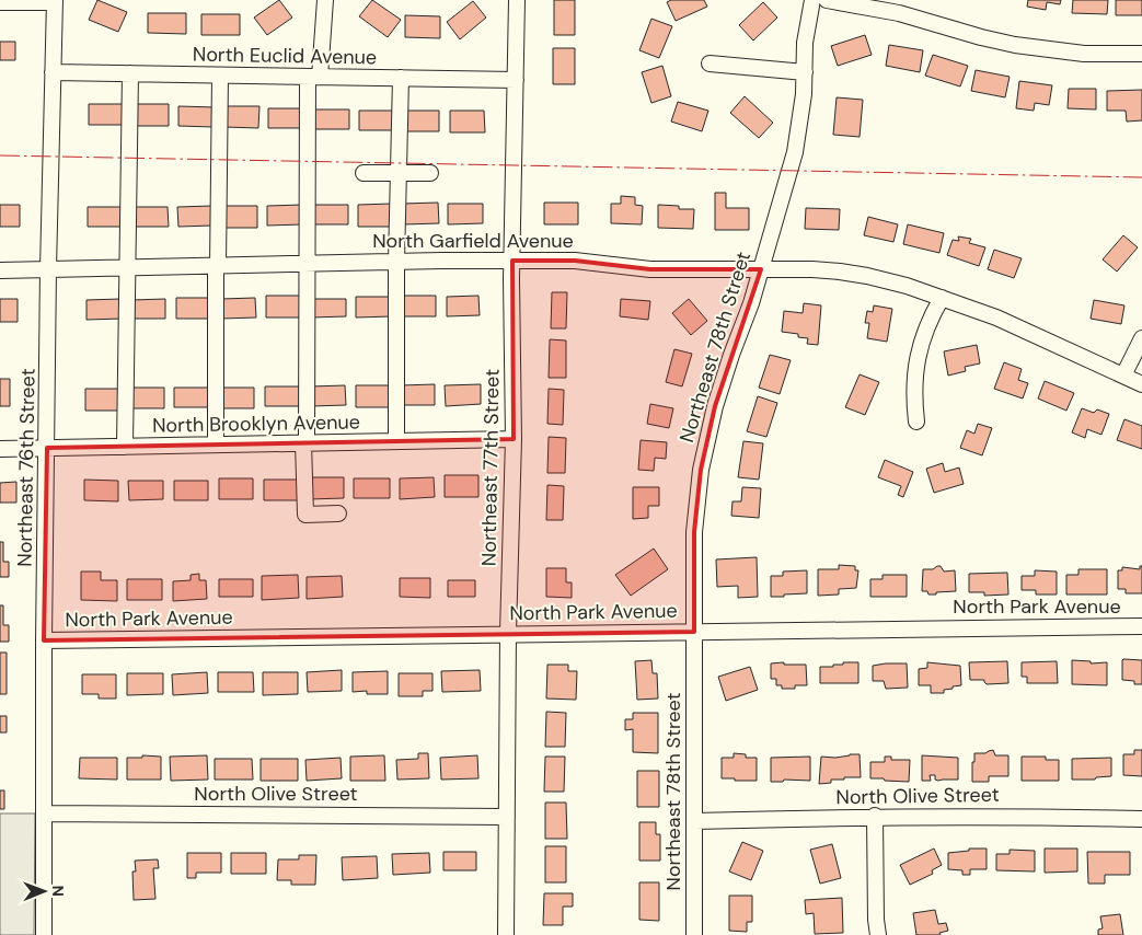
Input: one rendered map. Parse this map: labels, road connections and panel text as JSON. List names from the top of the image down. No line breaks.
{"streets":{"street":["North Euclid Avenue","North Garfield Avenue","Northeast 78th Street","North Brooklyn Avenue","Northeast 76th Street","Northeast 77th Street","North Park Avenue","North Olive Street"]},"crossings":[["North Euclid Avenue","Northeast 76th Street"],["North Euclid Avenue","Northeast 77th Street"],["North Garfield Avenue","Northeast 78th Street"],["North Garfield Avenue","Northeast 76th Street"],["North Garfield Avenue","Northeast 77th Street"],["Northeast 78th Street","North Park Avenue"],["Northeast 78th Street","North Olive Street"],["North Brooklyn Avenue","Northeast 76th Street"],["North Brooklyn Avenue","Northeast 77th Street"],["Northeast 76th Street","North Park Avenue"],["Northeast 76th Street","North Olive Street"],["Northeast 77th Street","North Park Avenue"],["Northeast 77th Street","North Olive Street"]],"north":"right"}
